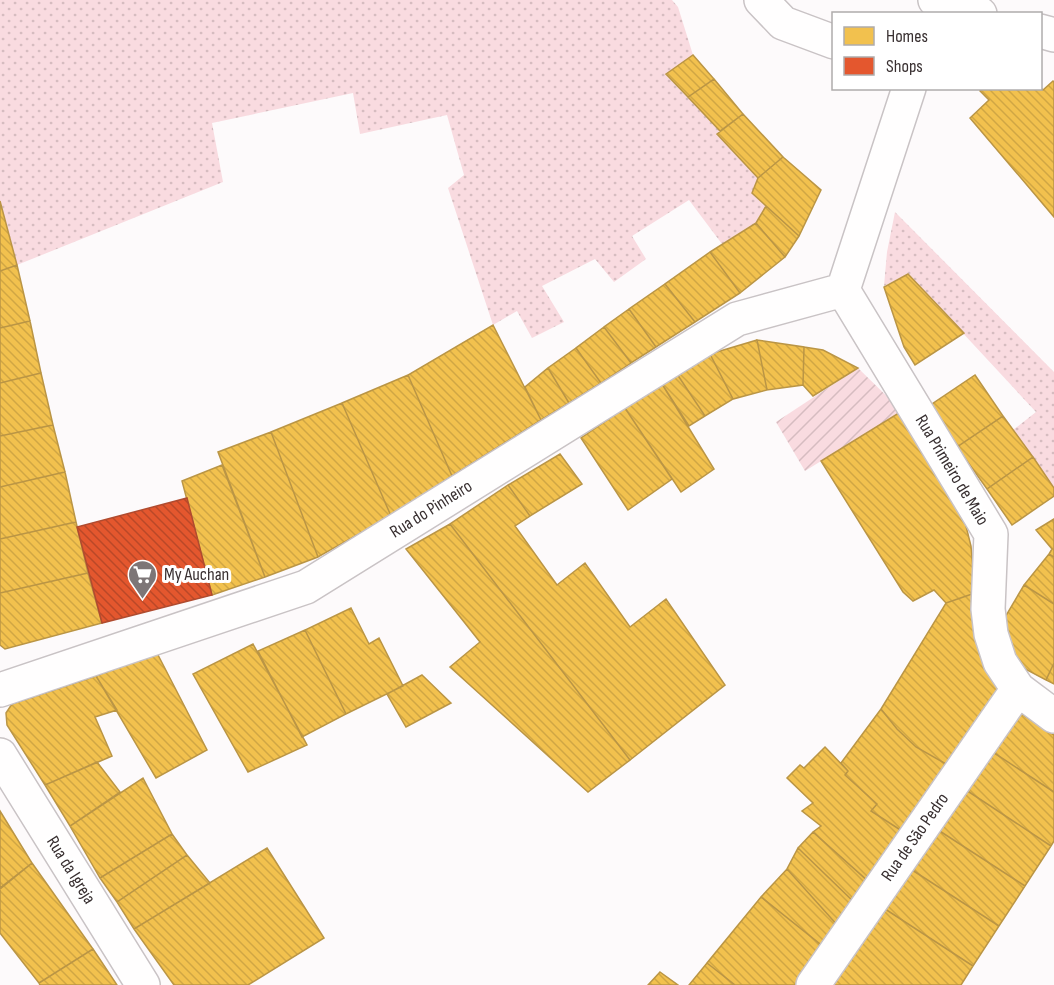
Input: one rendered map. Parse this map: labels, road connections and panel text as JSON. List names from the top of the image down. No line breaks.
{"streets":{"street":["Rua Primeiro de Maio","Rua do Pinheiro","Rua de São Pedro","Rua da Igreja"]},"crossings":[["Rua Primeiro de Maio","Rua do Pinheiro"],["Rua Primeiro de Maio","Rua de São Pedro"]],"places":{"supermarket":["My Auchan"]},"legend":["Homes","Shops"]}
